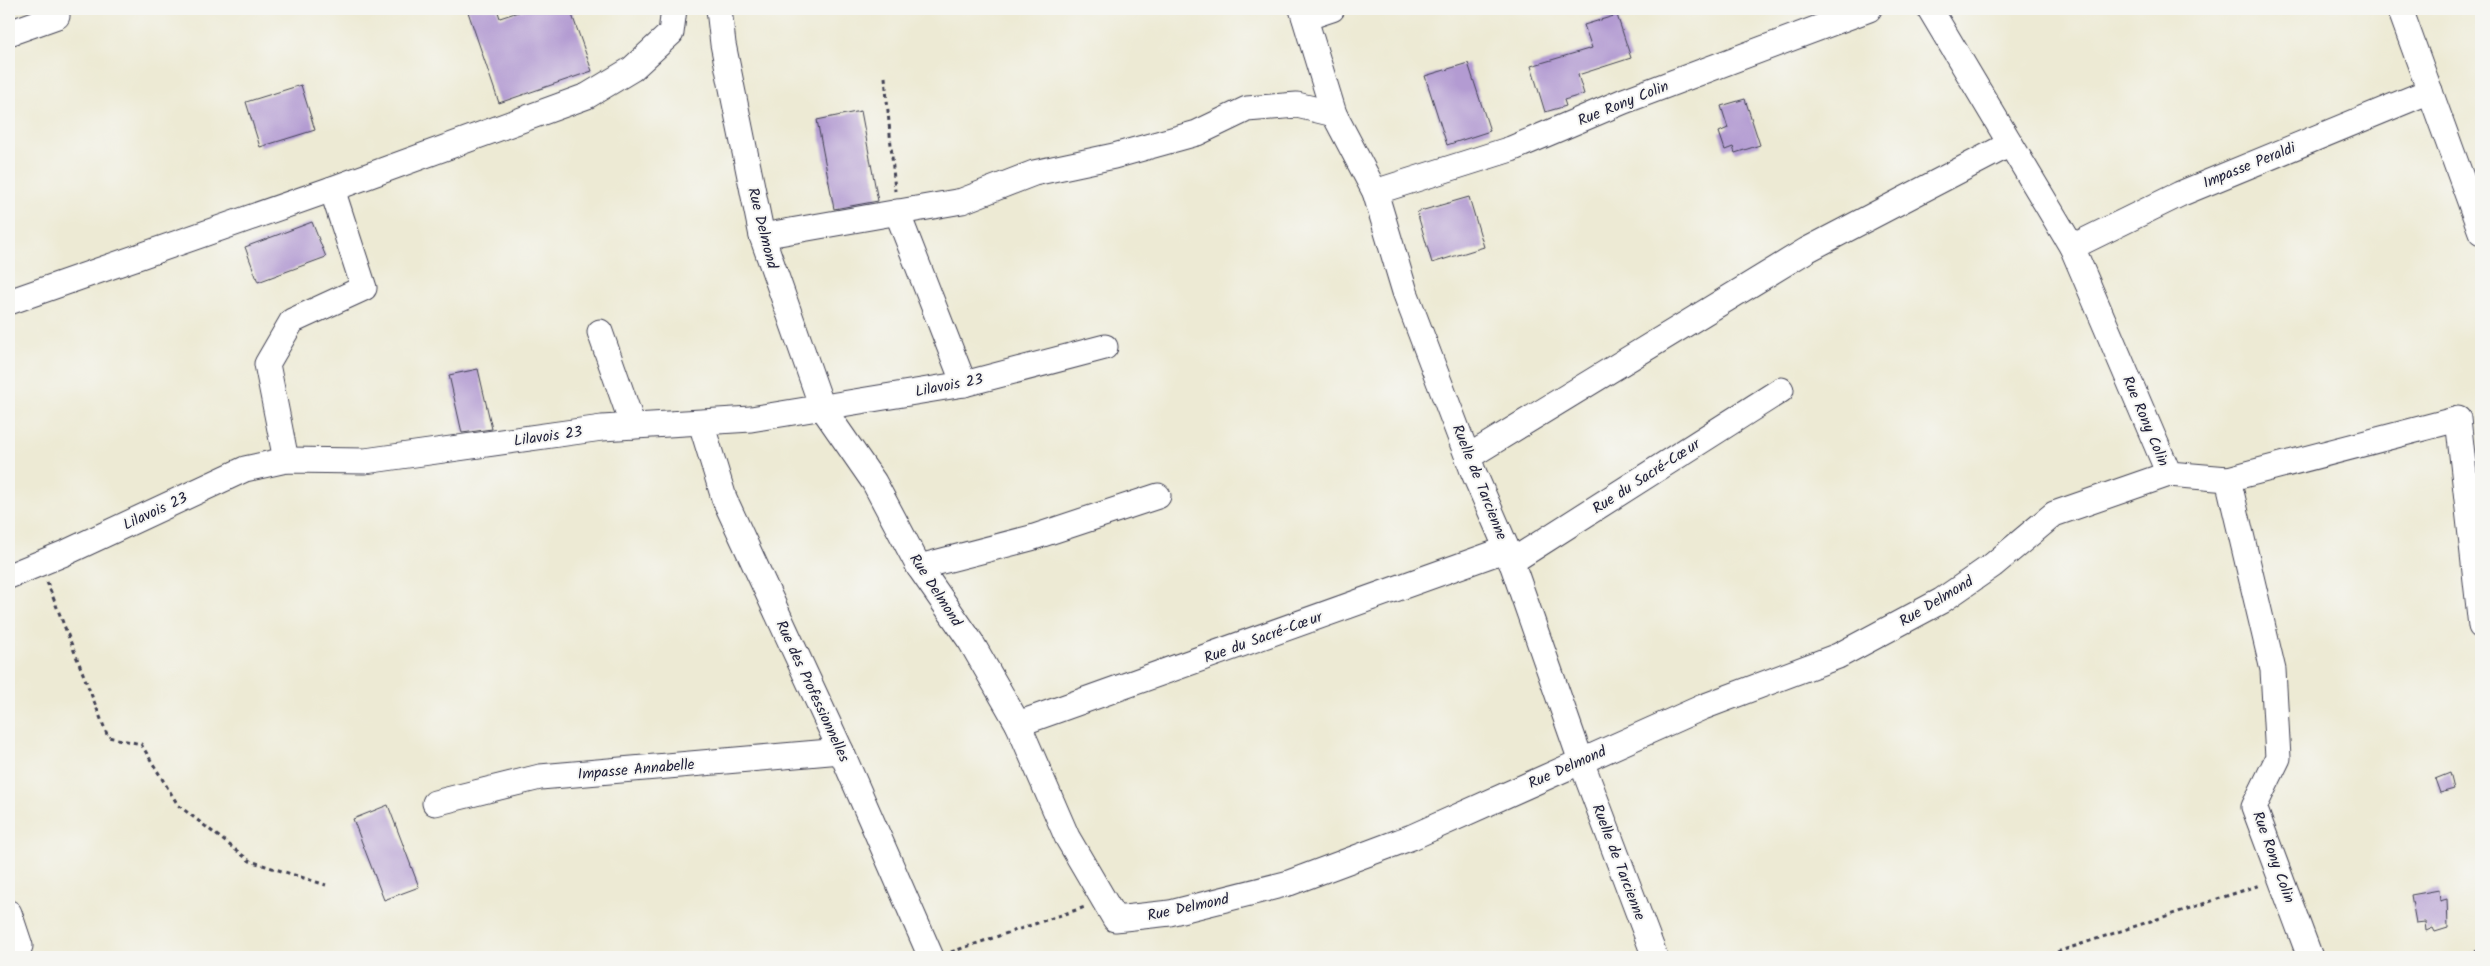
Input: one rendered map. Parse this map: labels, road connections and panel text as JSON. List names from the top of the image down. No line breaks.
{"streets":{"street":["Rue Rony Colin","Impasse Peraldi","Rue Delmond","Lilavois 23","Rue du Sacré-Cœur","Ruelle de Tarcienne","Rue des Professionnelles","Impasse Annabelle"]},"crossings":[["Rue Rony Colin","Impasse Peraldi"],["Rue Rony Colin","Rue Delmond"],["Rue Rony Colin","Ruelle de Tarcienne"],["Rue Delmond","Lilavois 23"],["Rue Delmond","Rue du Sacré-Cœur"],["Rue Delmond","Ruelle de Tarcienne"],["Lilavois 23","Rue des Professionnelles"],["Rue du Sacré-Cœur","Ruelle de Tarcienne"],["Rue des Professionnelles","Impasse Annabelle"]]}
